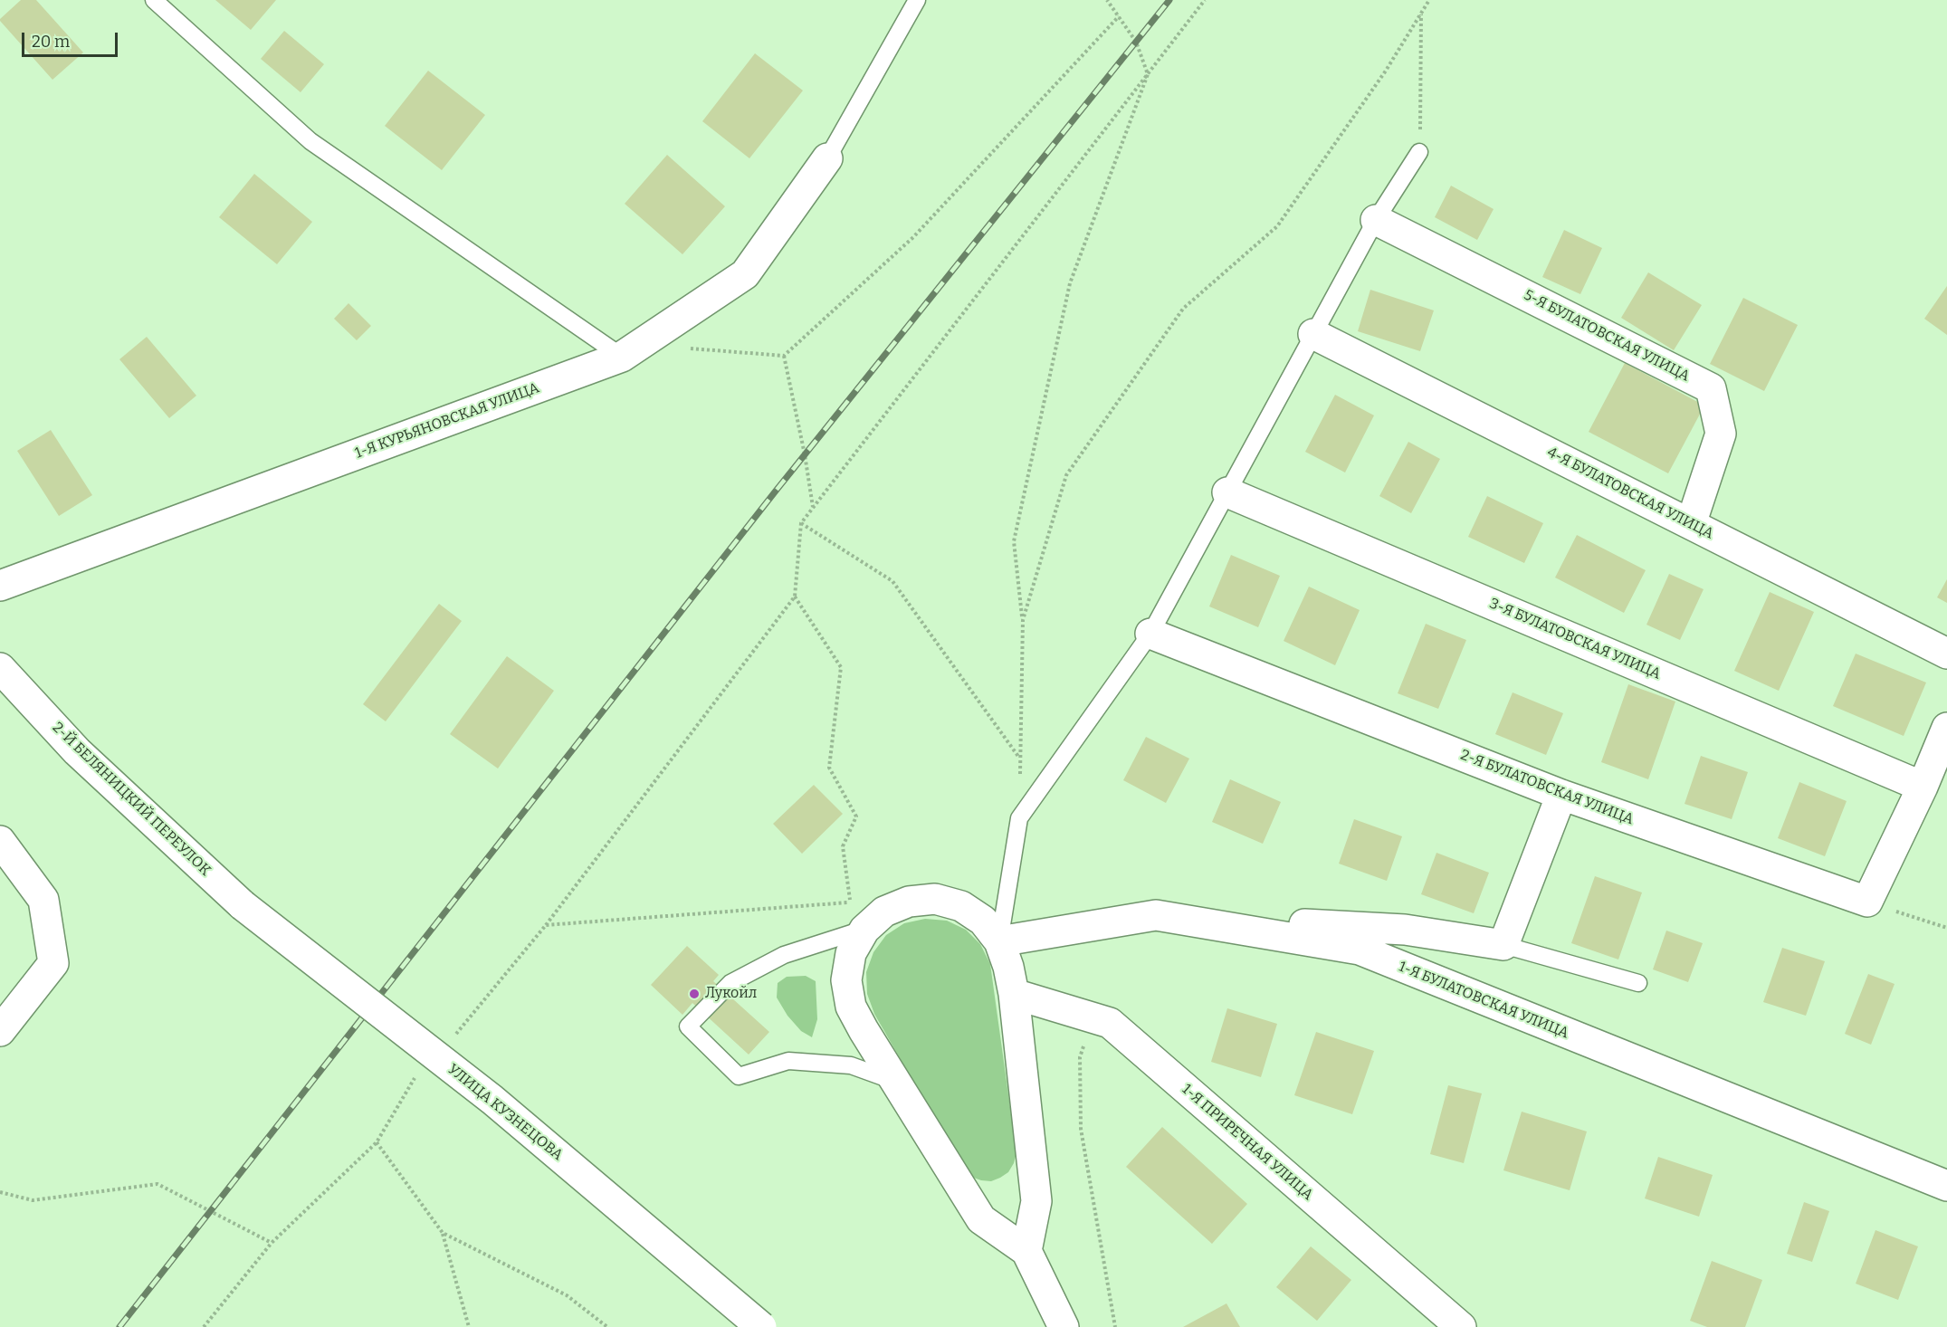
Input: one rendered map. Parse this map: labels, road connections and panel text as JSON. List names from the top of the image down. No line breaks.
{"streets":{"street":["5-Я БУЛАТОВСКАЯ УЛИЦА","1-Я КУРЬЯНОВСКАЯ УЛИЦА","4-Я БУЛАТОВСКАЯ УЛИЦА","3-Я БУЛАТОВСКАЯ УЛИЦА","2-Я БУЛАТОВСКАЯ УЛИЦА","2-Й БЕЛЯНИЦКИЙ ПЕРЕУЛОК","1-Я БУЛАТОВСКАЯ УЛИЦА","УЛИЦА КУЗНЕЦОВА","1-Я ПРИРЕЧНАЯ УЛИЦА"]},"crossings":[["5-Я БУЛАТОВСКАЯ УЛИЦА","4-Я БУЛАТОВСКАЯ УЛИЦА"],["2-Й БЕЛЯНИЦКИЙ ПЕРЕУЛОК","УЛИЦА КУЗНЕЦОВА"]],"places":["Лукойл"],"scale_bar":"20 m"}
